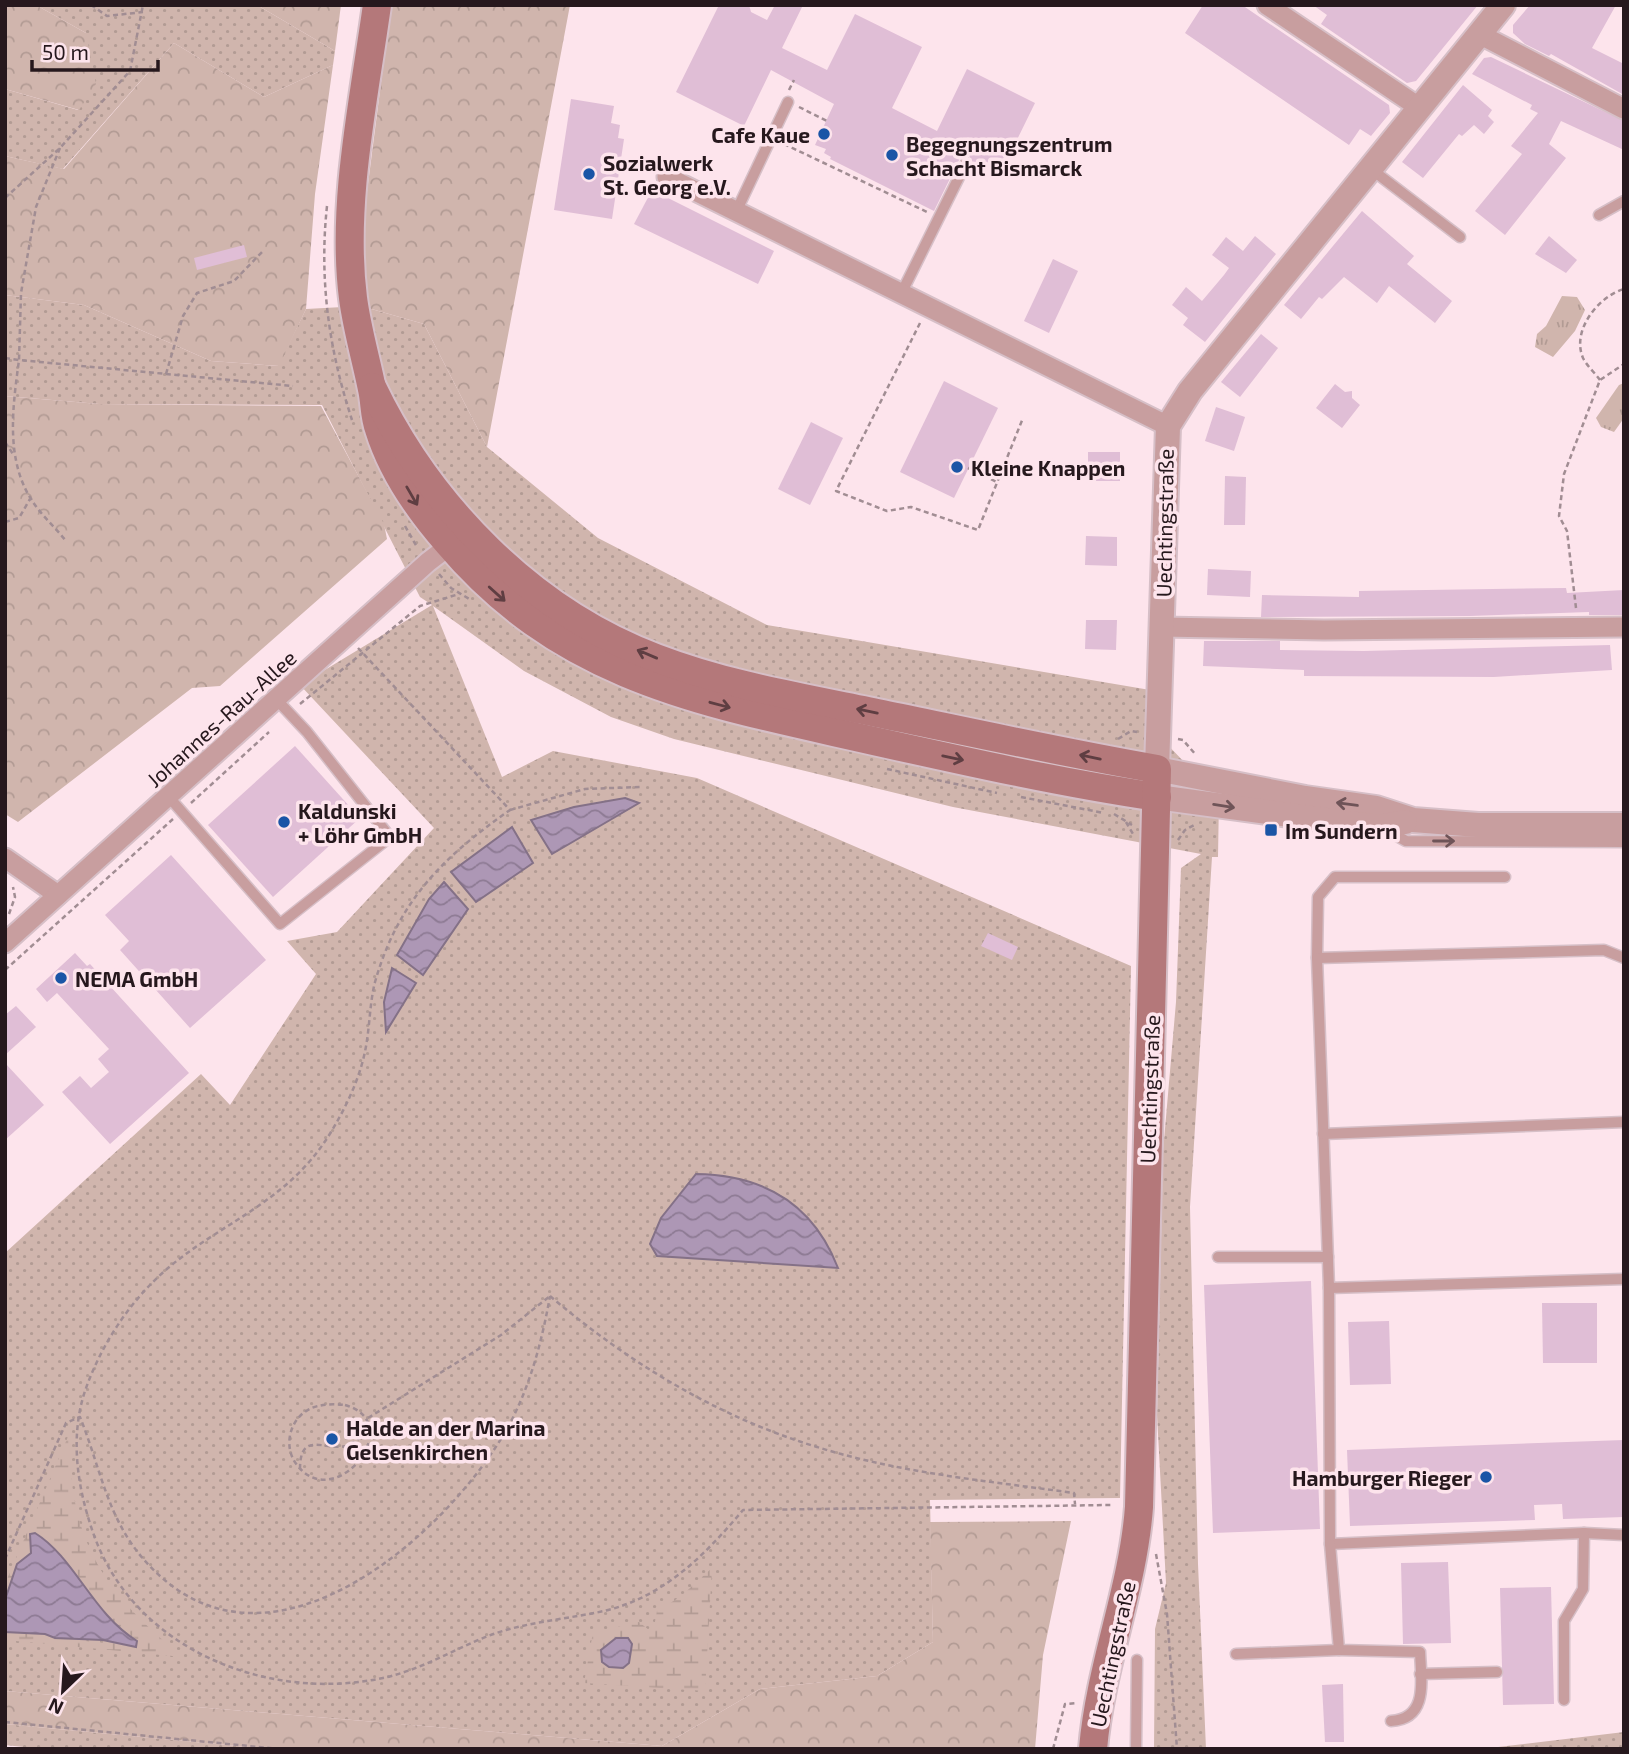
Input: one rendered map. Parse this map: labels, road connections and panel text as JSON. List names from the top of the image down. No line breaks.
{"streets":{"main road":["Uechtingstraße"],"street":["Johannes-Rau-Allee"]},"places":{"other":["Cafe Kaue","Begegnungszentrum Schacht Bismarck","Sozialwerk St. Georg e.V.","Kleine Knappen","Kaldunski + Löhr GmbH","NEMA GmbH","Halde an der Marina Gelsenkirchen","Hamburger Rieger"],"transit":["Im Sundern"]},"scale_bar":"50 m","north":"bottom left"}
